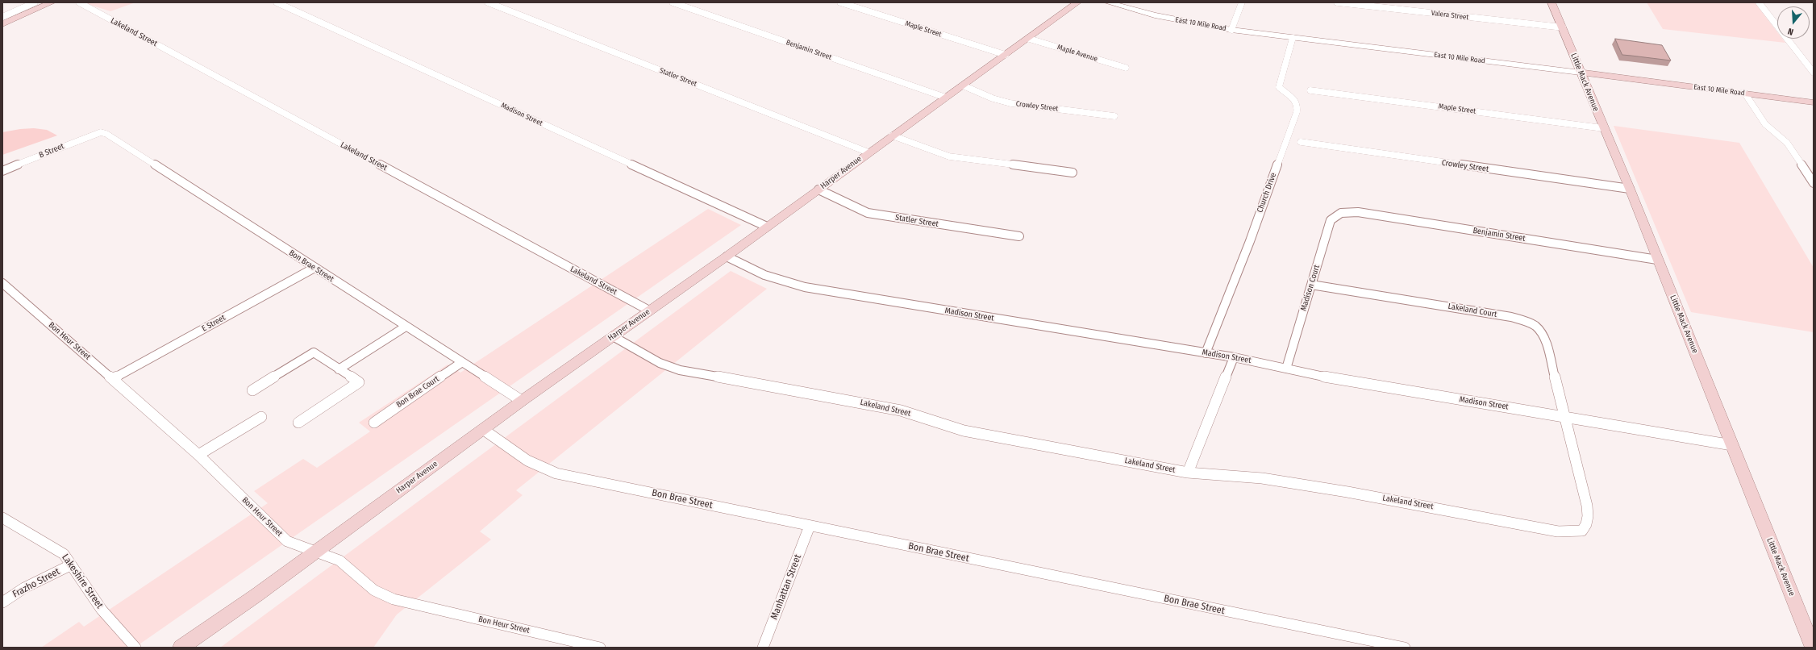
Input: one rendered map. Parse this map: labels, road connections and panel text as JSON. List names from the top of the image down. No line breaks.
{"streets":{"main road":["East 10 Mile Road","Little Mack Avenue","Harper Avenue"],"street":["Valera Street","Maple Street","Lakeland Street","Benjamin Street","Maple Avenue","Statler Street","Crowley Street","Madison Street","B Street","Church Drive","Bon Brae Street","Madison Court","Lakeland Court","E Street","Bon Heur Street","Bon Brae Court","Lakeshire Street","Frazho Street","Manhattan Street"]},"crossings":[["Valera Street","Little Mack Avenue"],["East 10 Mile Road","Little Mack Avenue"],["East 10 Mile Road","Church Drive"],["Maple Street","Little Mack Avenue"],["Maple Street","Harper Avenue"],["Lakeland Street","Madison Street"],["Lakeland Street","Harper Avenue"],["Lakeland Street","Lakeland Court"],["Benjamin Street","Little Mack Avenue"],["Benjamin Street","Harper Avenue"],["Benjamin Street","Madison Court"],["Maple Avenue","Harper Avenue"],["Statler Street","Harper Avenue"],["Little Mack Avenue","Crowley Street"],["Little Mack Avenue","Madison Street"],["Crowley Street","Harper Avenue"],["Madison Street","Harper Avenue"],["Madison Street","Church Drive"],["Madison Street","Madison Court"],["Madison Street","Lakeland Court"],["B Street","Bon Brae Street"],["Harper Avenue","Bon Brae Street"],["Harper Avenue","Bon Heur Street"],["Bon Brae Street","E Street"],["Bon Brae Street","Bon Brae Court"],["Bon Brae Street","Manhattan Street"],["Madison Court","Lakeland Court"],["E Street","Bon Heur Street"],["Lakeshire Street","Frazho Street"]],"north":"bottom"}
